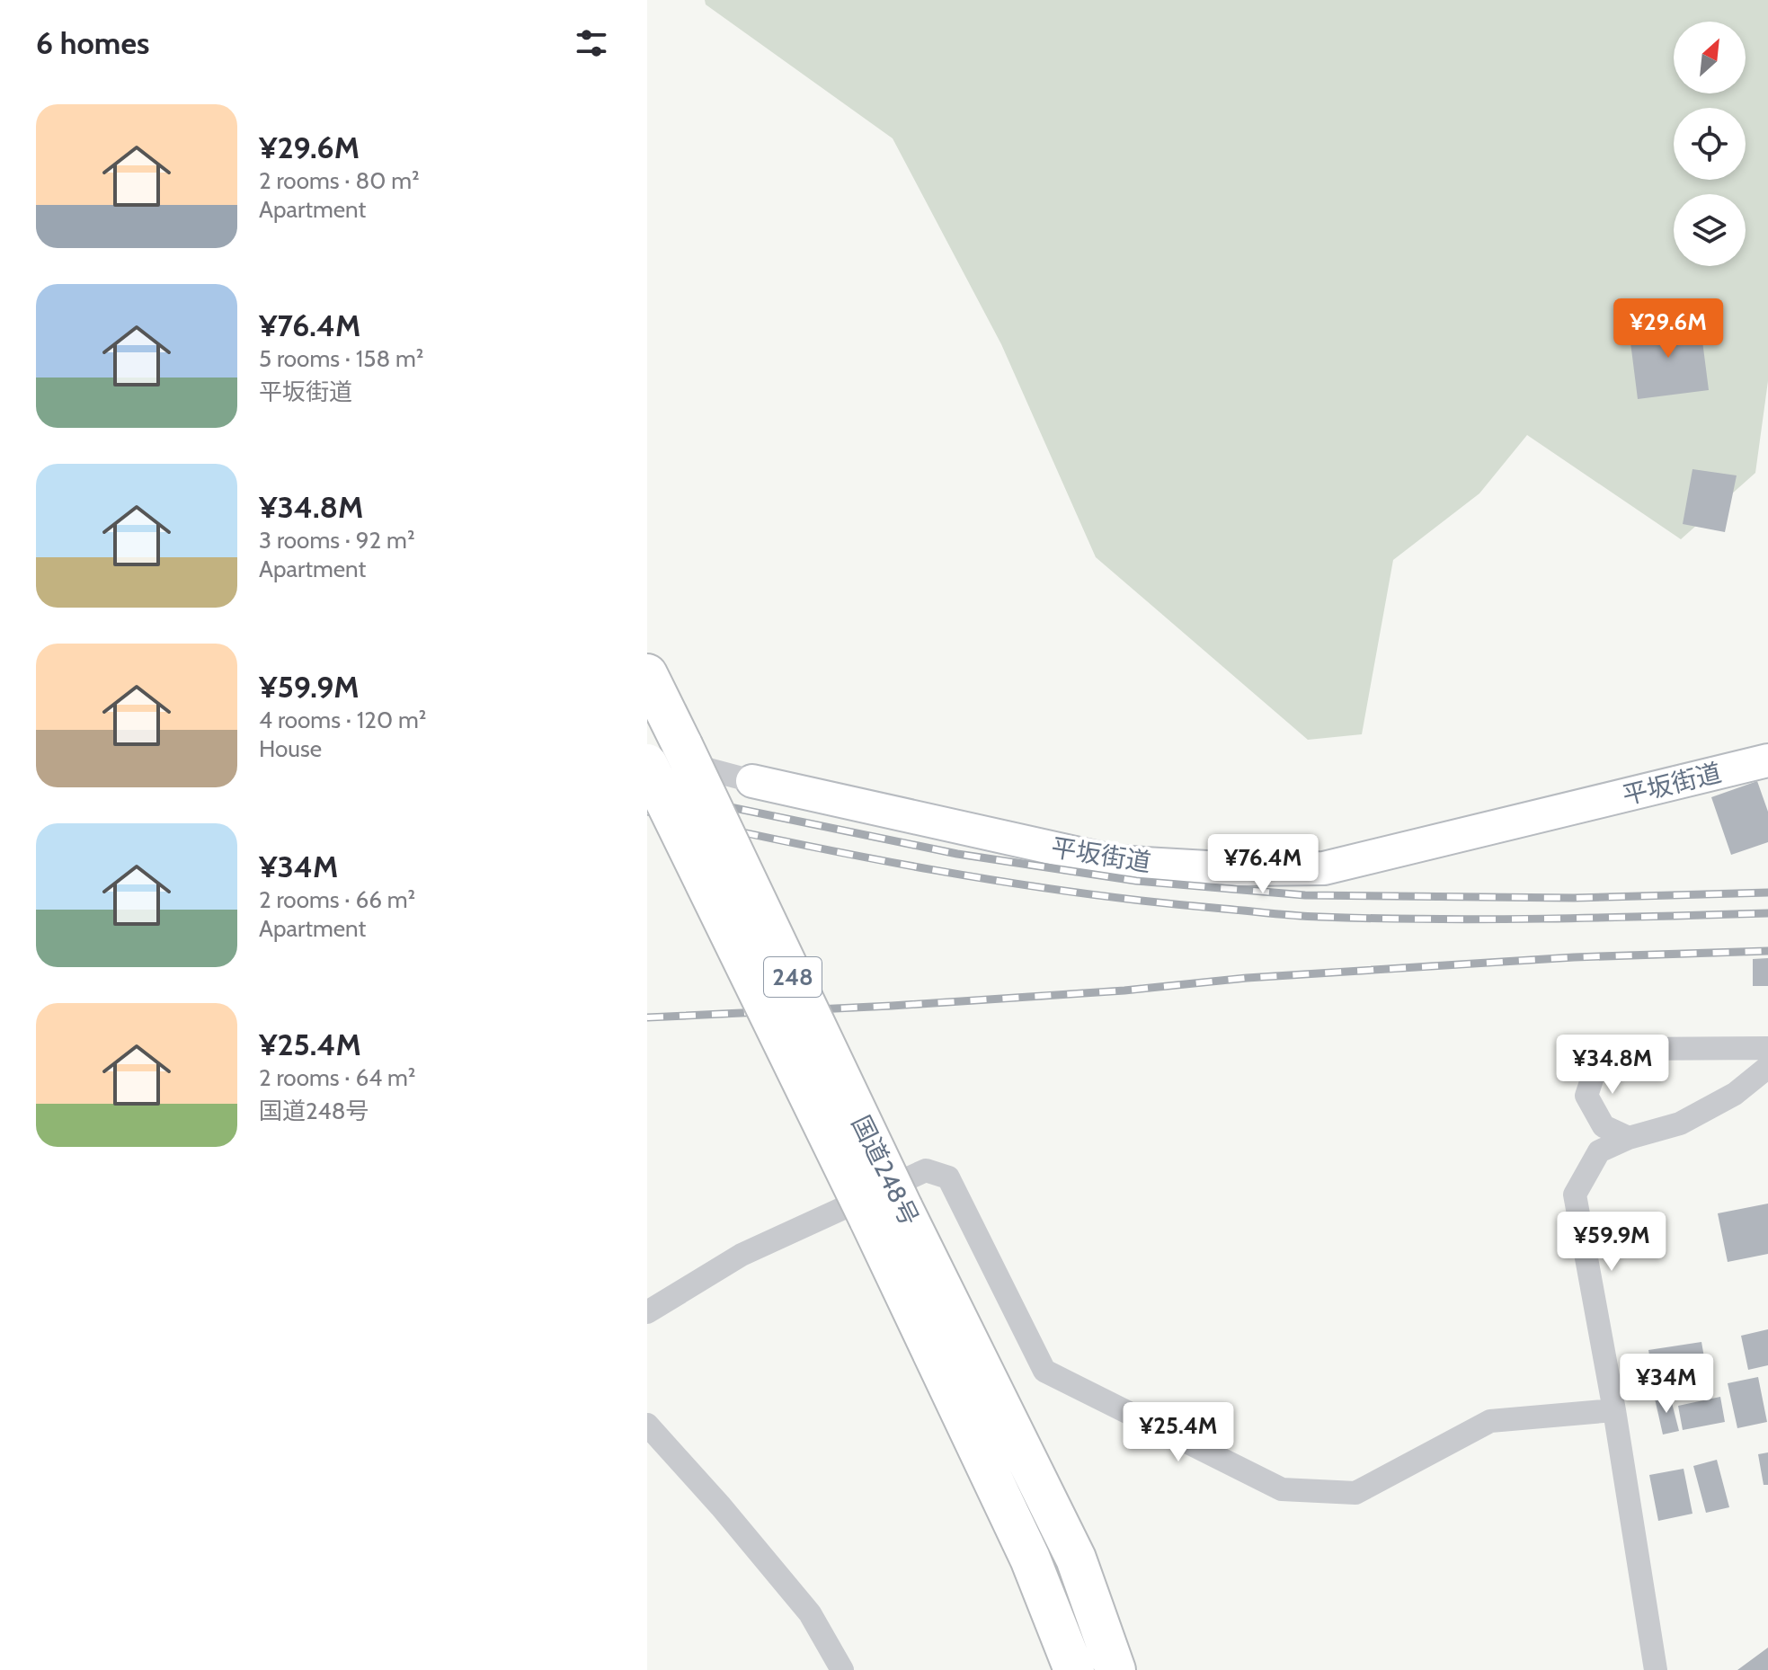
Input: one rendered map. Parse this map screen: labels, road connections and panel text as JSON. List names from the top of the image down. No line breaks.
{"streets":{"highway":["248","国道248号"],"street":["平坂街道"]},"crossings":[["平坂街道","国道248号"]],"north":"top right","page":{"heading":"6 homes","list":[{"name":"¥29.6M","note":"2 rooms · 80 m² · Apartment"},{"name":"¥76.4M","note":"5 rooms · 158 m² · 平坂街道"},{"name":"¥34.8M","note":"3 rooms · 92 m² · Apartment"},{"name":"¥59.9M","note":"4 rooms · 120 m² · House"},{"name":"¥34M","note":"2 rooms · 66 m² · Apartment"},{"name":"¥25.4M","note":"2 rooms · 64 m² · 国道248号"}],"price":["¥29.6M","¥76.4M","¥34.8M","¥59.9M","¥34M","¥25.4M"]}}
